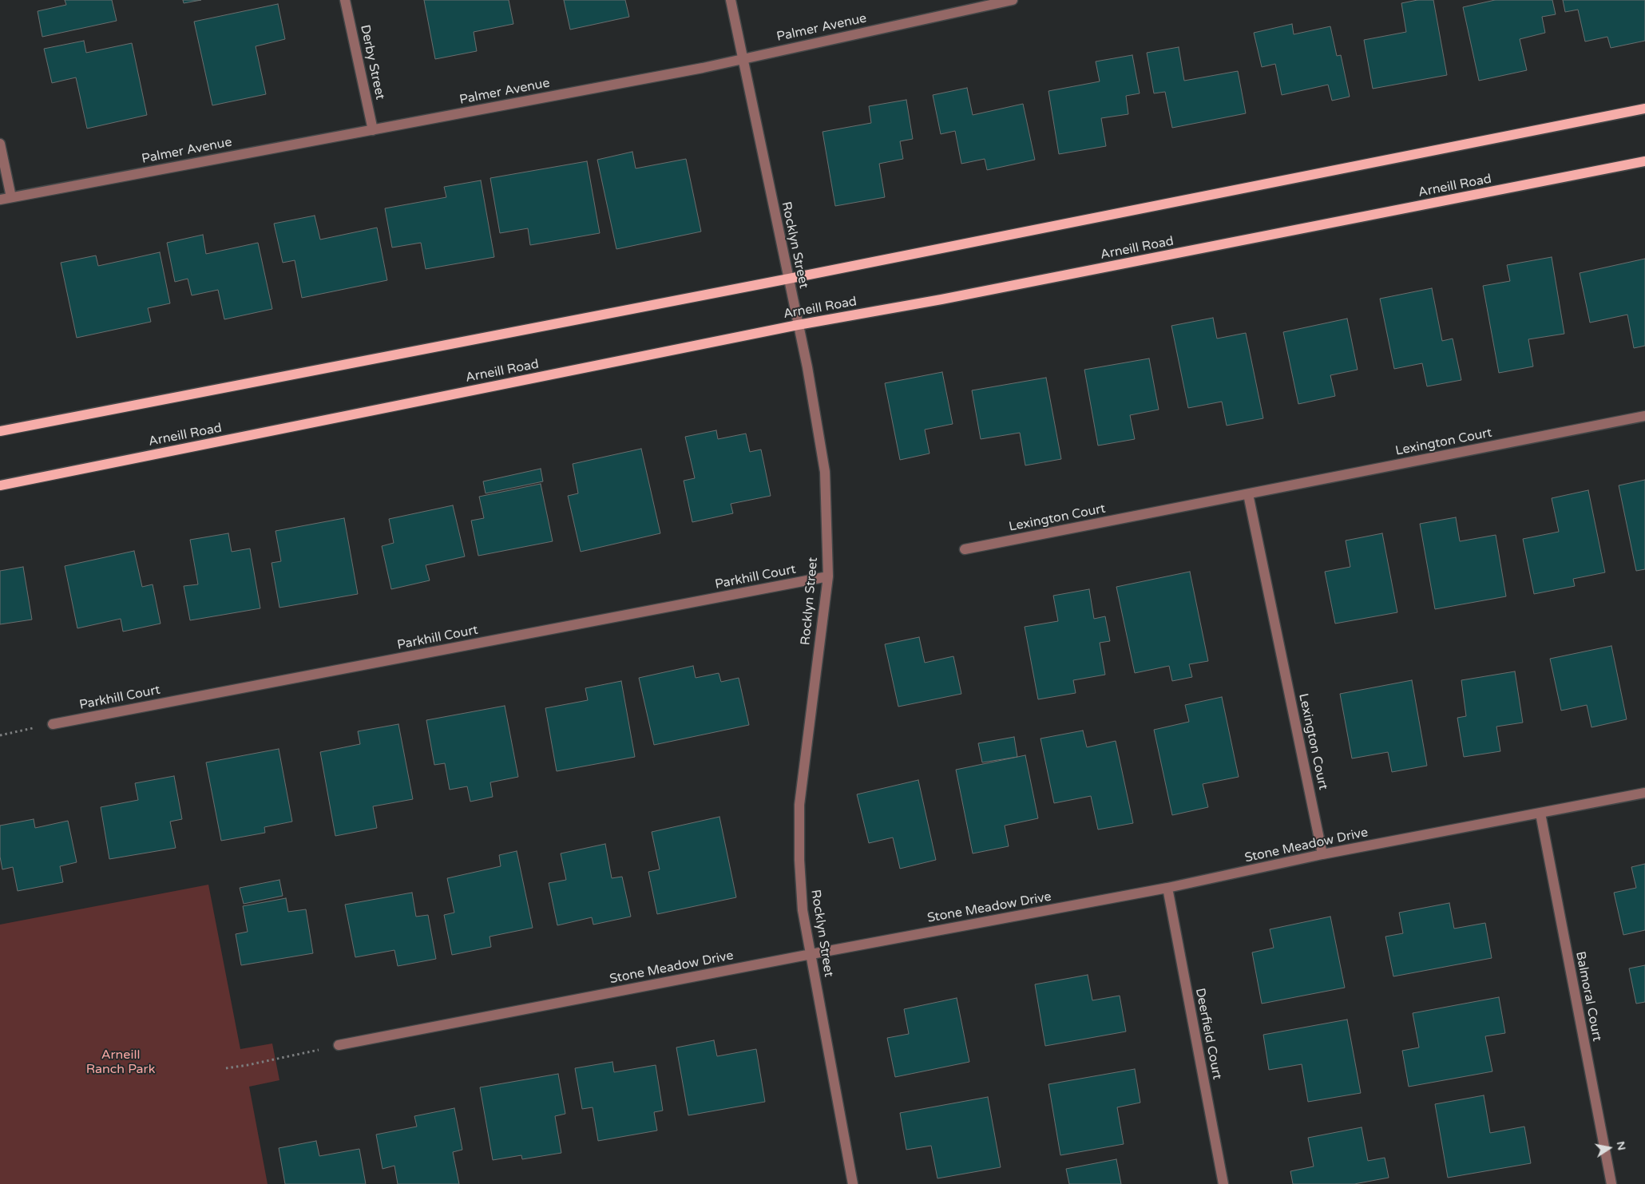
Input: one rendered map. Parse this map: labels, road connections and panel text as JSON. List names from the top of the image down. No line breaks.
{"streets":{"main road":["Arneill Road"],"street":["Palmer Avenue","Derby Street","Rocklyn Street","Lexington Court","Parkhill Court","Stone Meadow Drive","Balmoral Court","Deerfield Court"]},"crossings":[["Palmer Avenue","Derby Street"],["Palmer Avenue","Rocklyn Street"],["Arneill Road","Rocklyn Street"],["Rocklyn Street","Parkhill Court"],["Rocklyn Street","Stone Meadow Drive"],["Lexington Court","Stone Meadow Drive"],["Stone Meadow Drive","Balmoral Court"],["Stone Meadow Drive","Deerfield Court"]],"parks":["Arneill Ranch Park"],"north":"right"}
